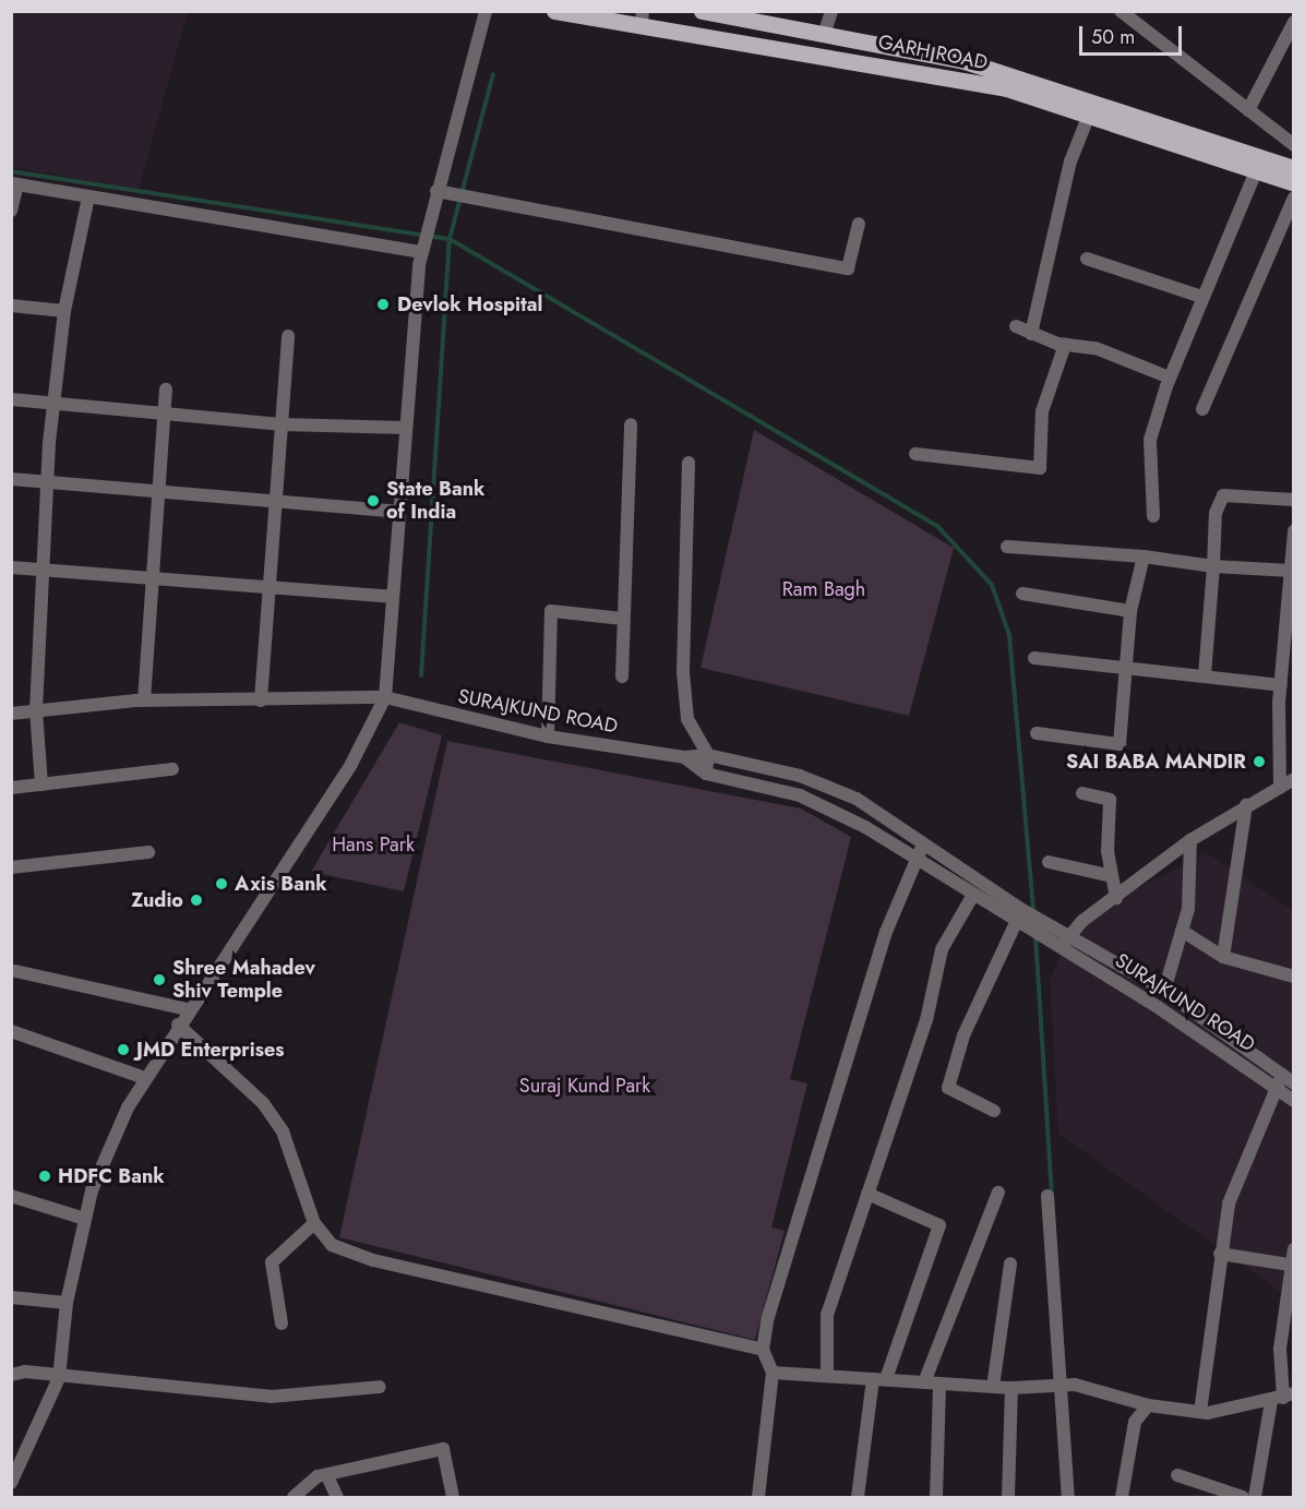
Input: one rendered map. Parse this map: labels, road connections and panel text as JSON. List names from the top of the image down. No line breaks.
{"streets":{"main road":["GARH ROAD"],"street":["SURAJKUND ROAD"]},"parks":["Ram Bagh","Hans Park","Suraj Kund Park"],"places":["Devlok Hospital","State Bank of India","SAI BABA MANDIR","Axis Bank","Zudio","Shree Mahadev Shiv Temple","JMD Enterprises","HDFC Bank"],"scale_bar":"50 m"}
